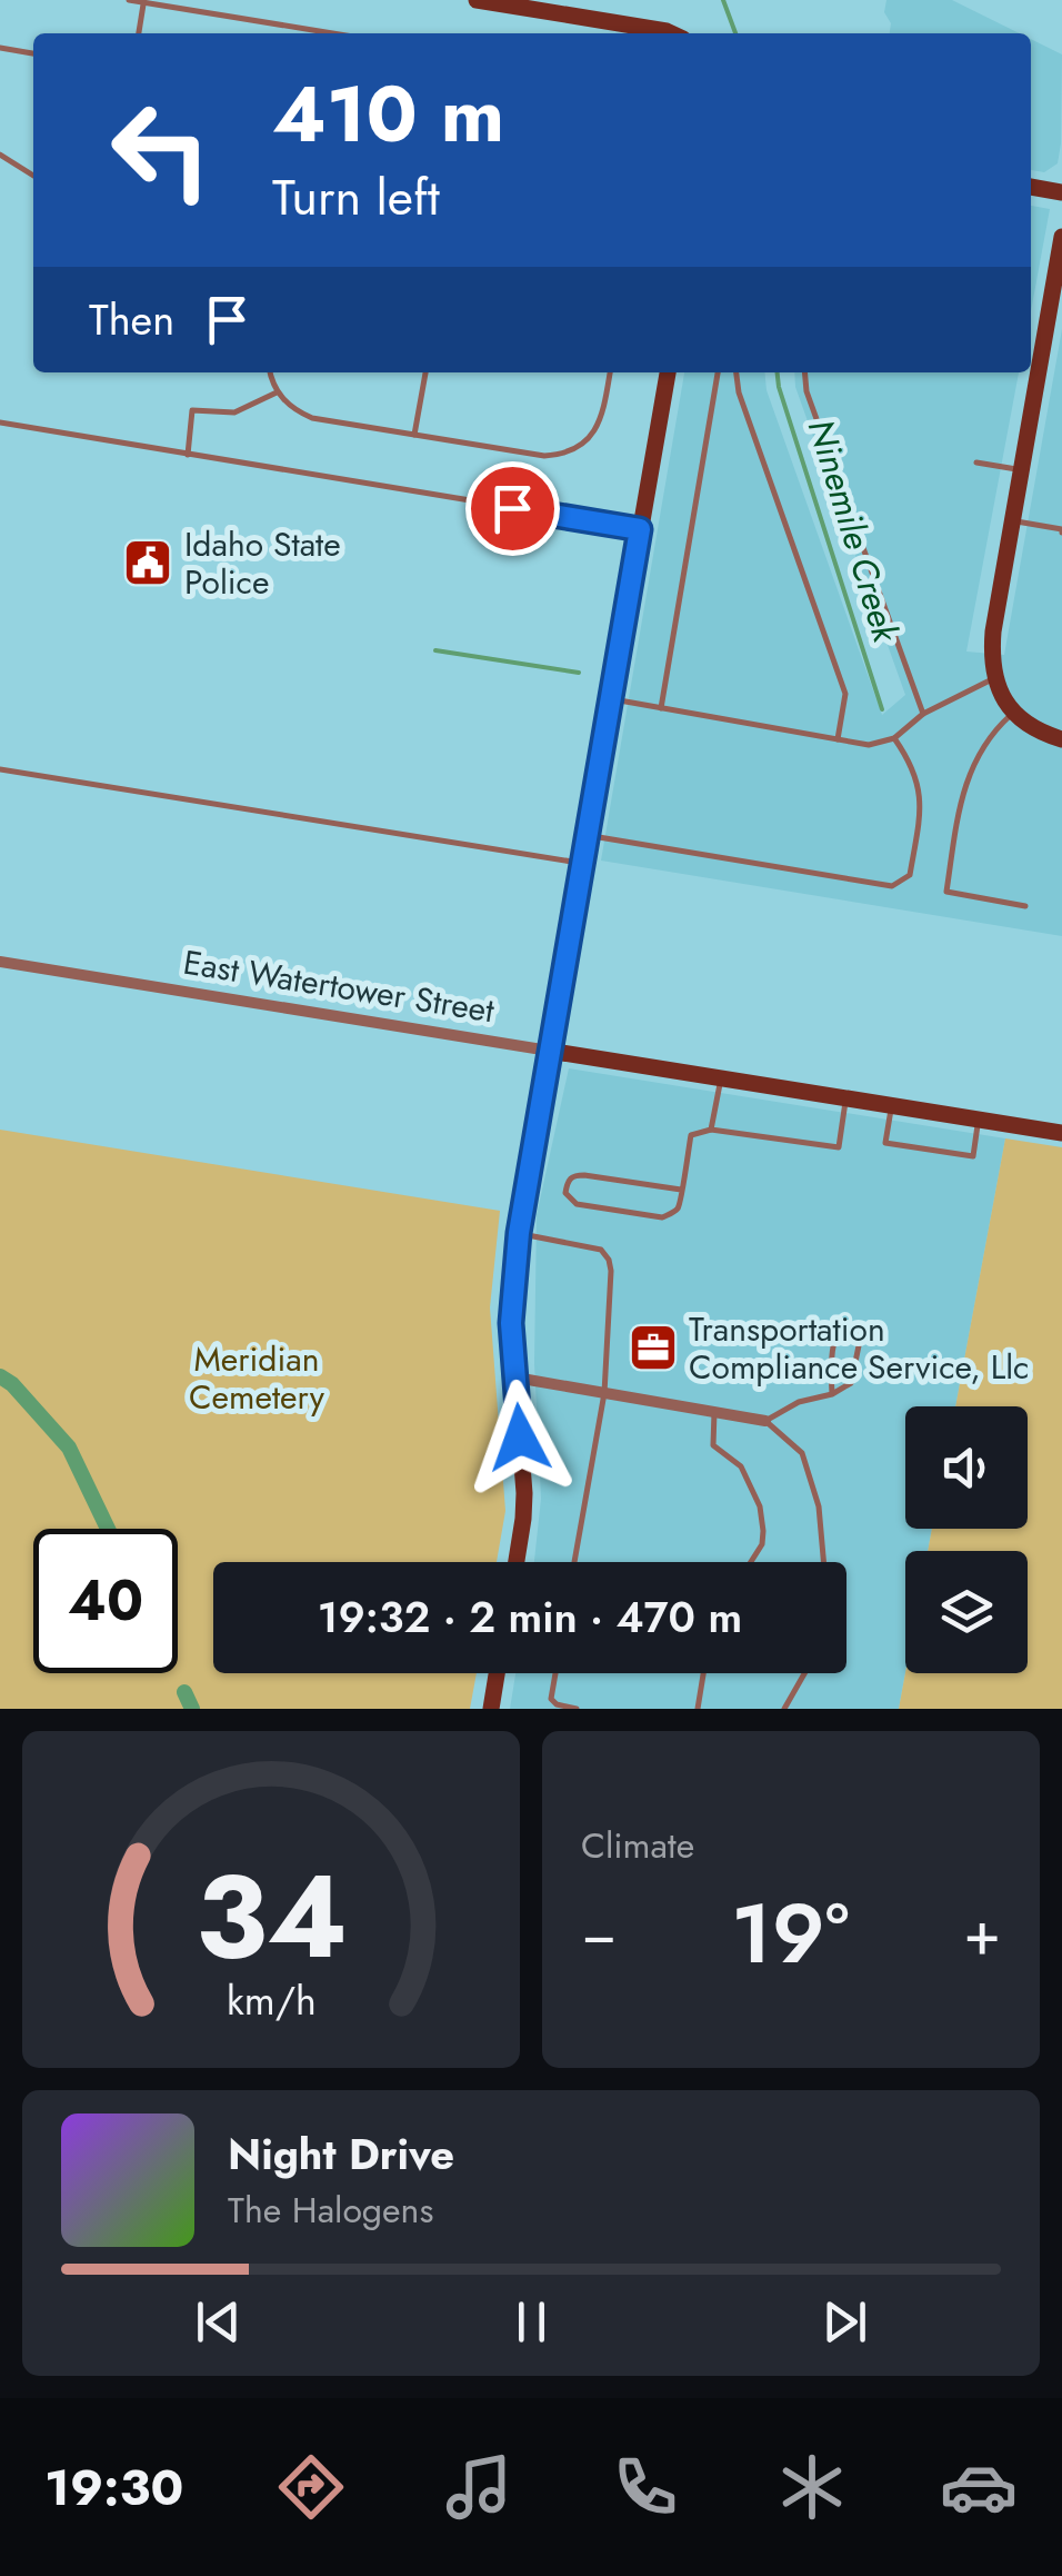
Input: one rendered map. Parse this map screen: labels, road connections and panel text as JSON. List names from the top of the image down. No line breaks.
{"streets":{"street":["East Watertower Street"]},"water":["Ninemile Creek"],"parks":["Meridian Cemetery"],"places":{"public building":["Idaho State Police"],"office":["Transportation Compliance Service, Llc"]},"page":{"turn":["410 m","Turn left"],"then":"Then","limit":"40","trip":"19:32 · 2 min · 470 m","tile":"Climate","heat":["−","19°","+"],"song":["Night Drive","The Halogens"],"tabs":"19:30","gauge":["34","km/h"]}}
